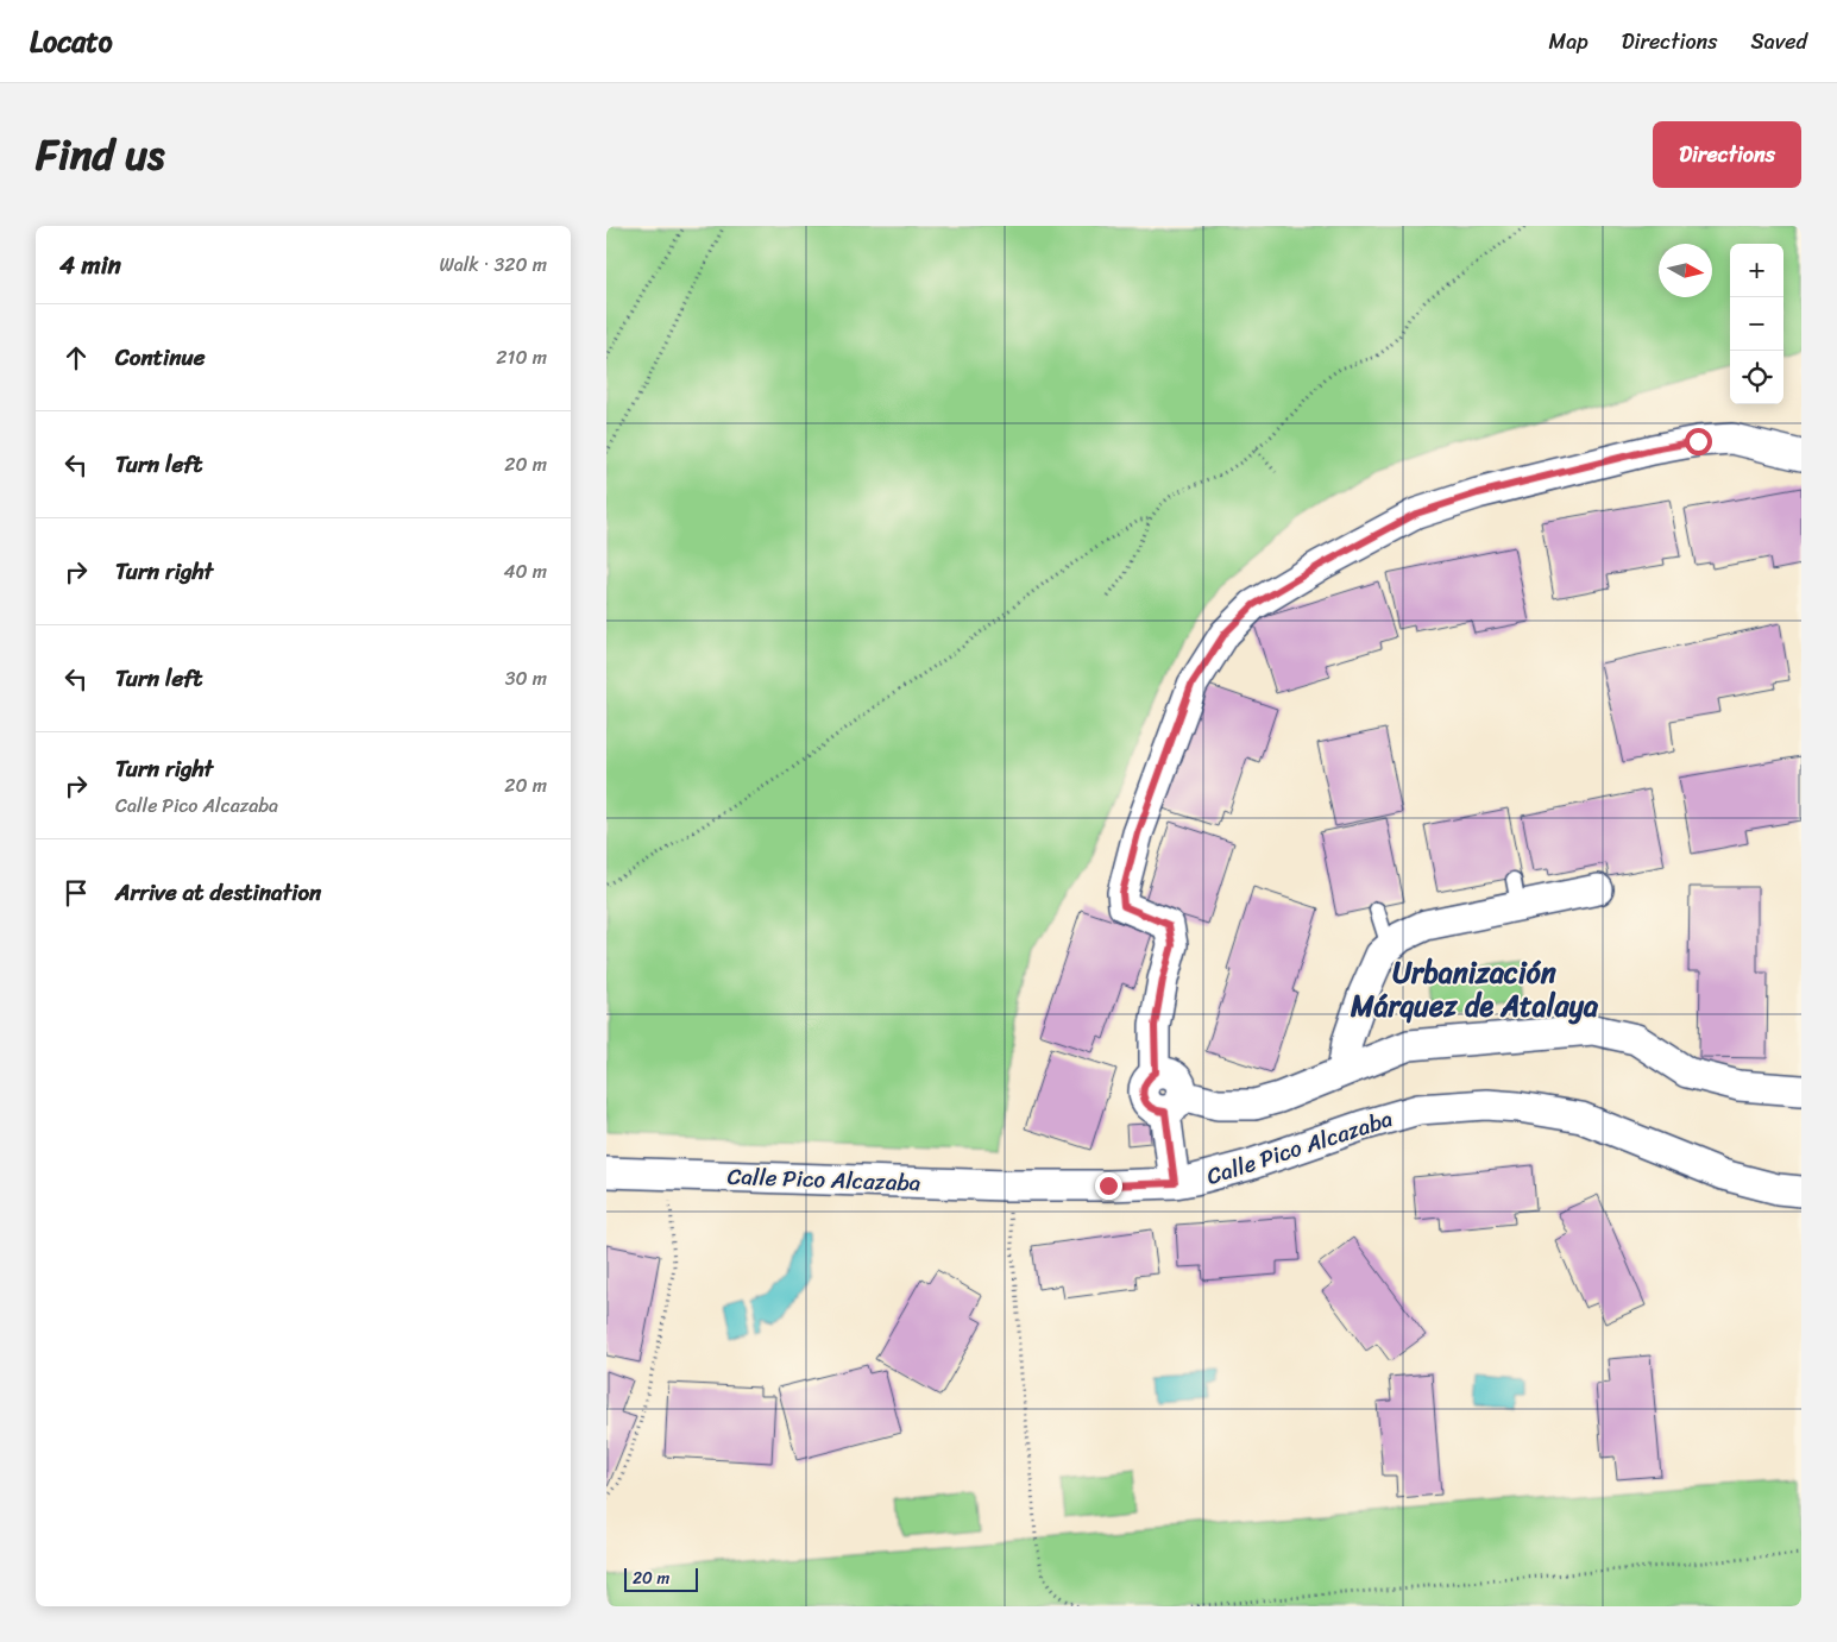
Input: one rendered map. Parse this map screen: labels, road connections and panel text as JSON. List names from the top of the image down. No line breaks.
{"streets":{"street":["Calle Pico Alcazaba"]},"districts":["Urbanización Márquez de Atalaya"],"scale_bar":"20 m","north":"right","page":{"header":"Locato","nav":["Map","Directions","Saved"],"title":"Find us","buttons":"Directions","heading":["4 min","Walk · 320 m"],"map_buttons":["+","−"],"list":[["Continue","210 m"],["Turn left","20 m"],["Turn right","40 m"],["Turn left","30 m"],["Turn right","Calle Pico Alcazaba","20 m"],"Arrive at destination"],"scale":"20 m"}}
